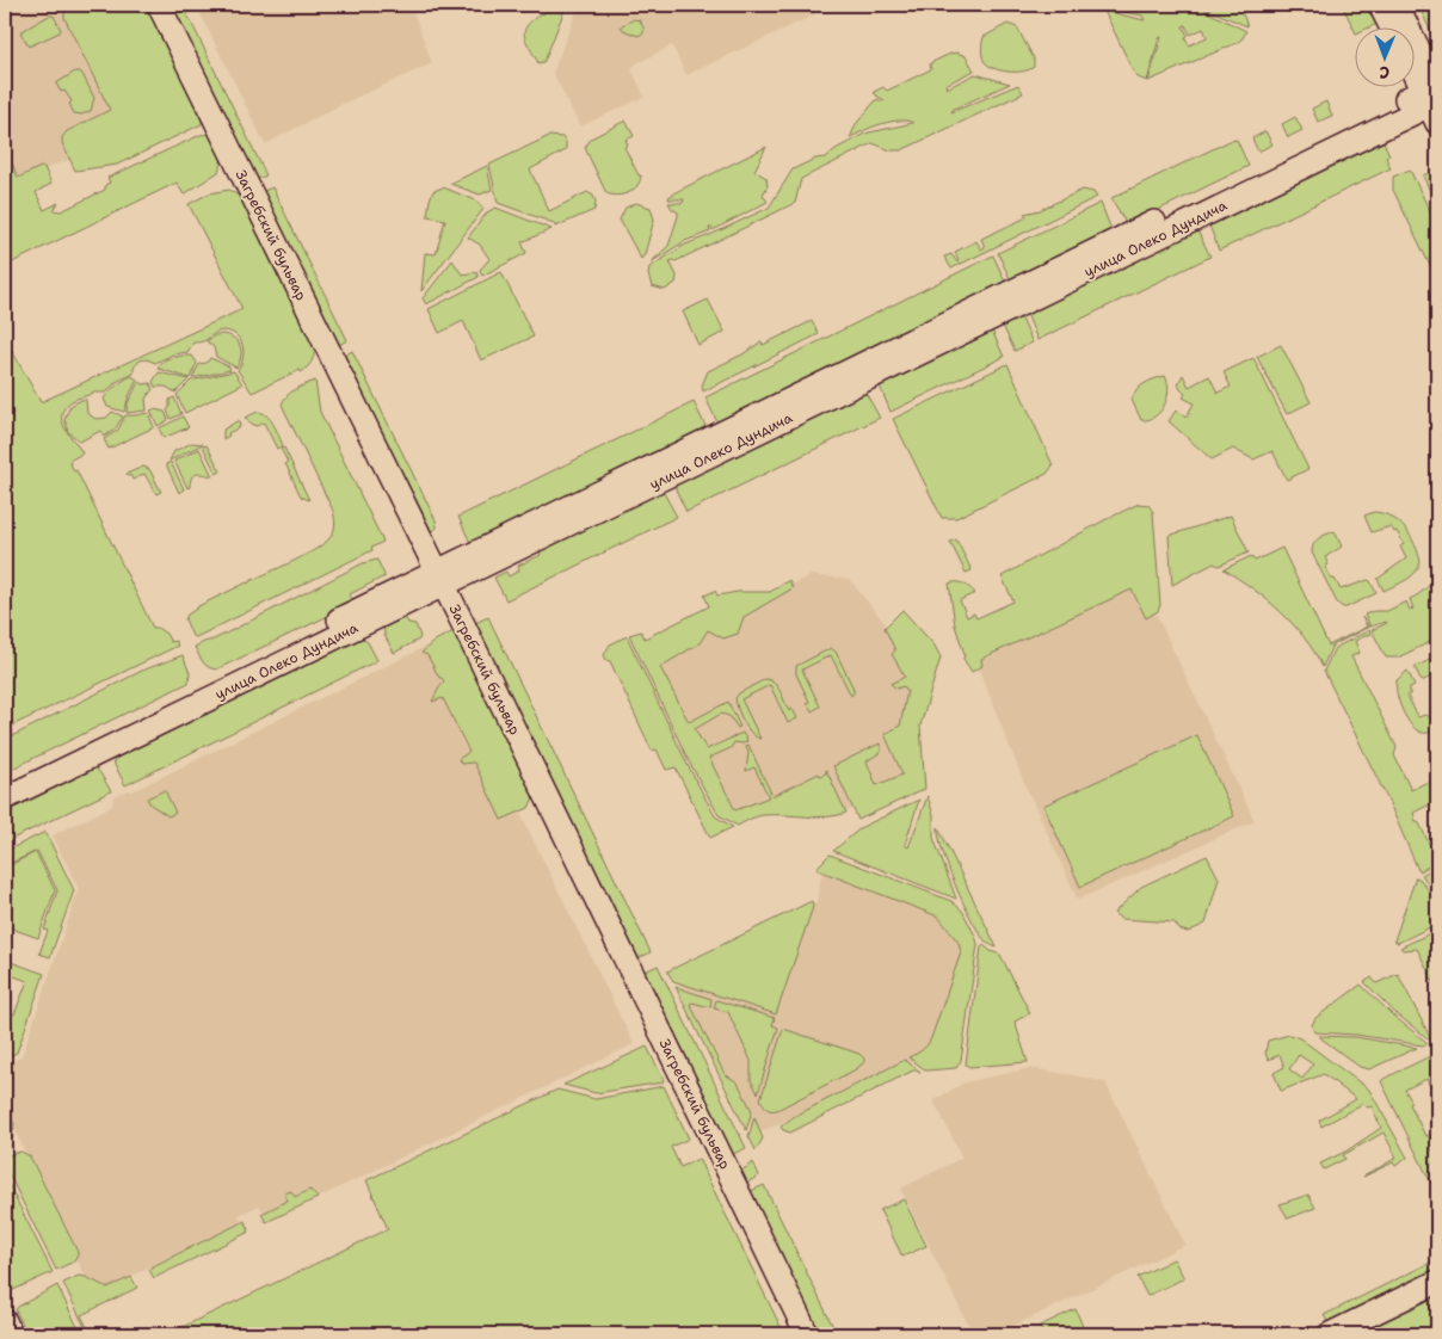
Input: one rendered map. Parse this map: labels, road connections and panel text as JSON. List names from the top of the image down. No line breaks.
{"streets":{"street":["Загребский бульвар","улица Олеко Дундича"]},"crossings":[["Загребский бульвар","улица Олеко Дундича"]],"north":"bottom"}
